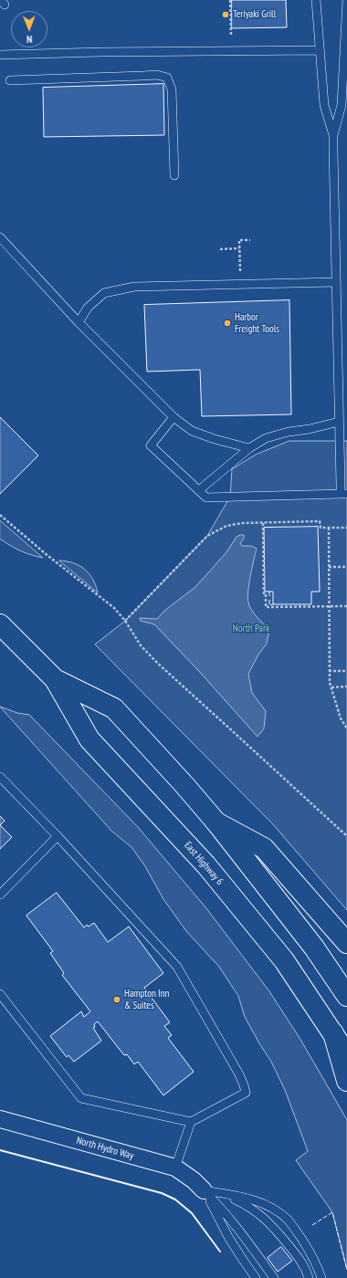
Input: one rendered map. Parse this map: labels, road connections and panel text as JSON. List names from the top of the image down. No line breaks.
{"streets":{"highway":["East Highway 6"],"street":["North Hydro Way"]},"parks":["North Park"],"places":["Teriyaki Grill","Harbor Freight Tools","Hampton Inn & Suites"],"north":"bottom"}
